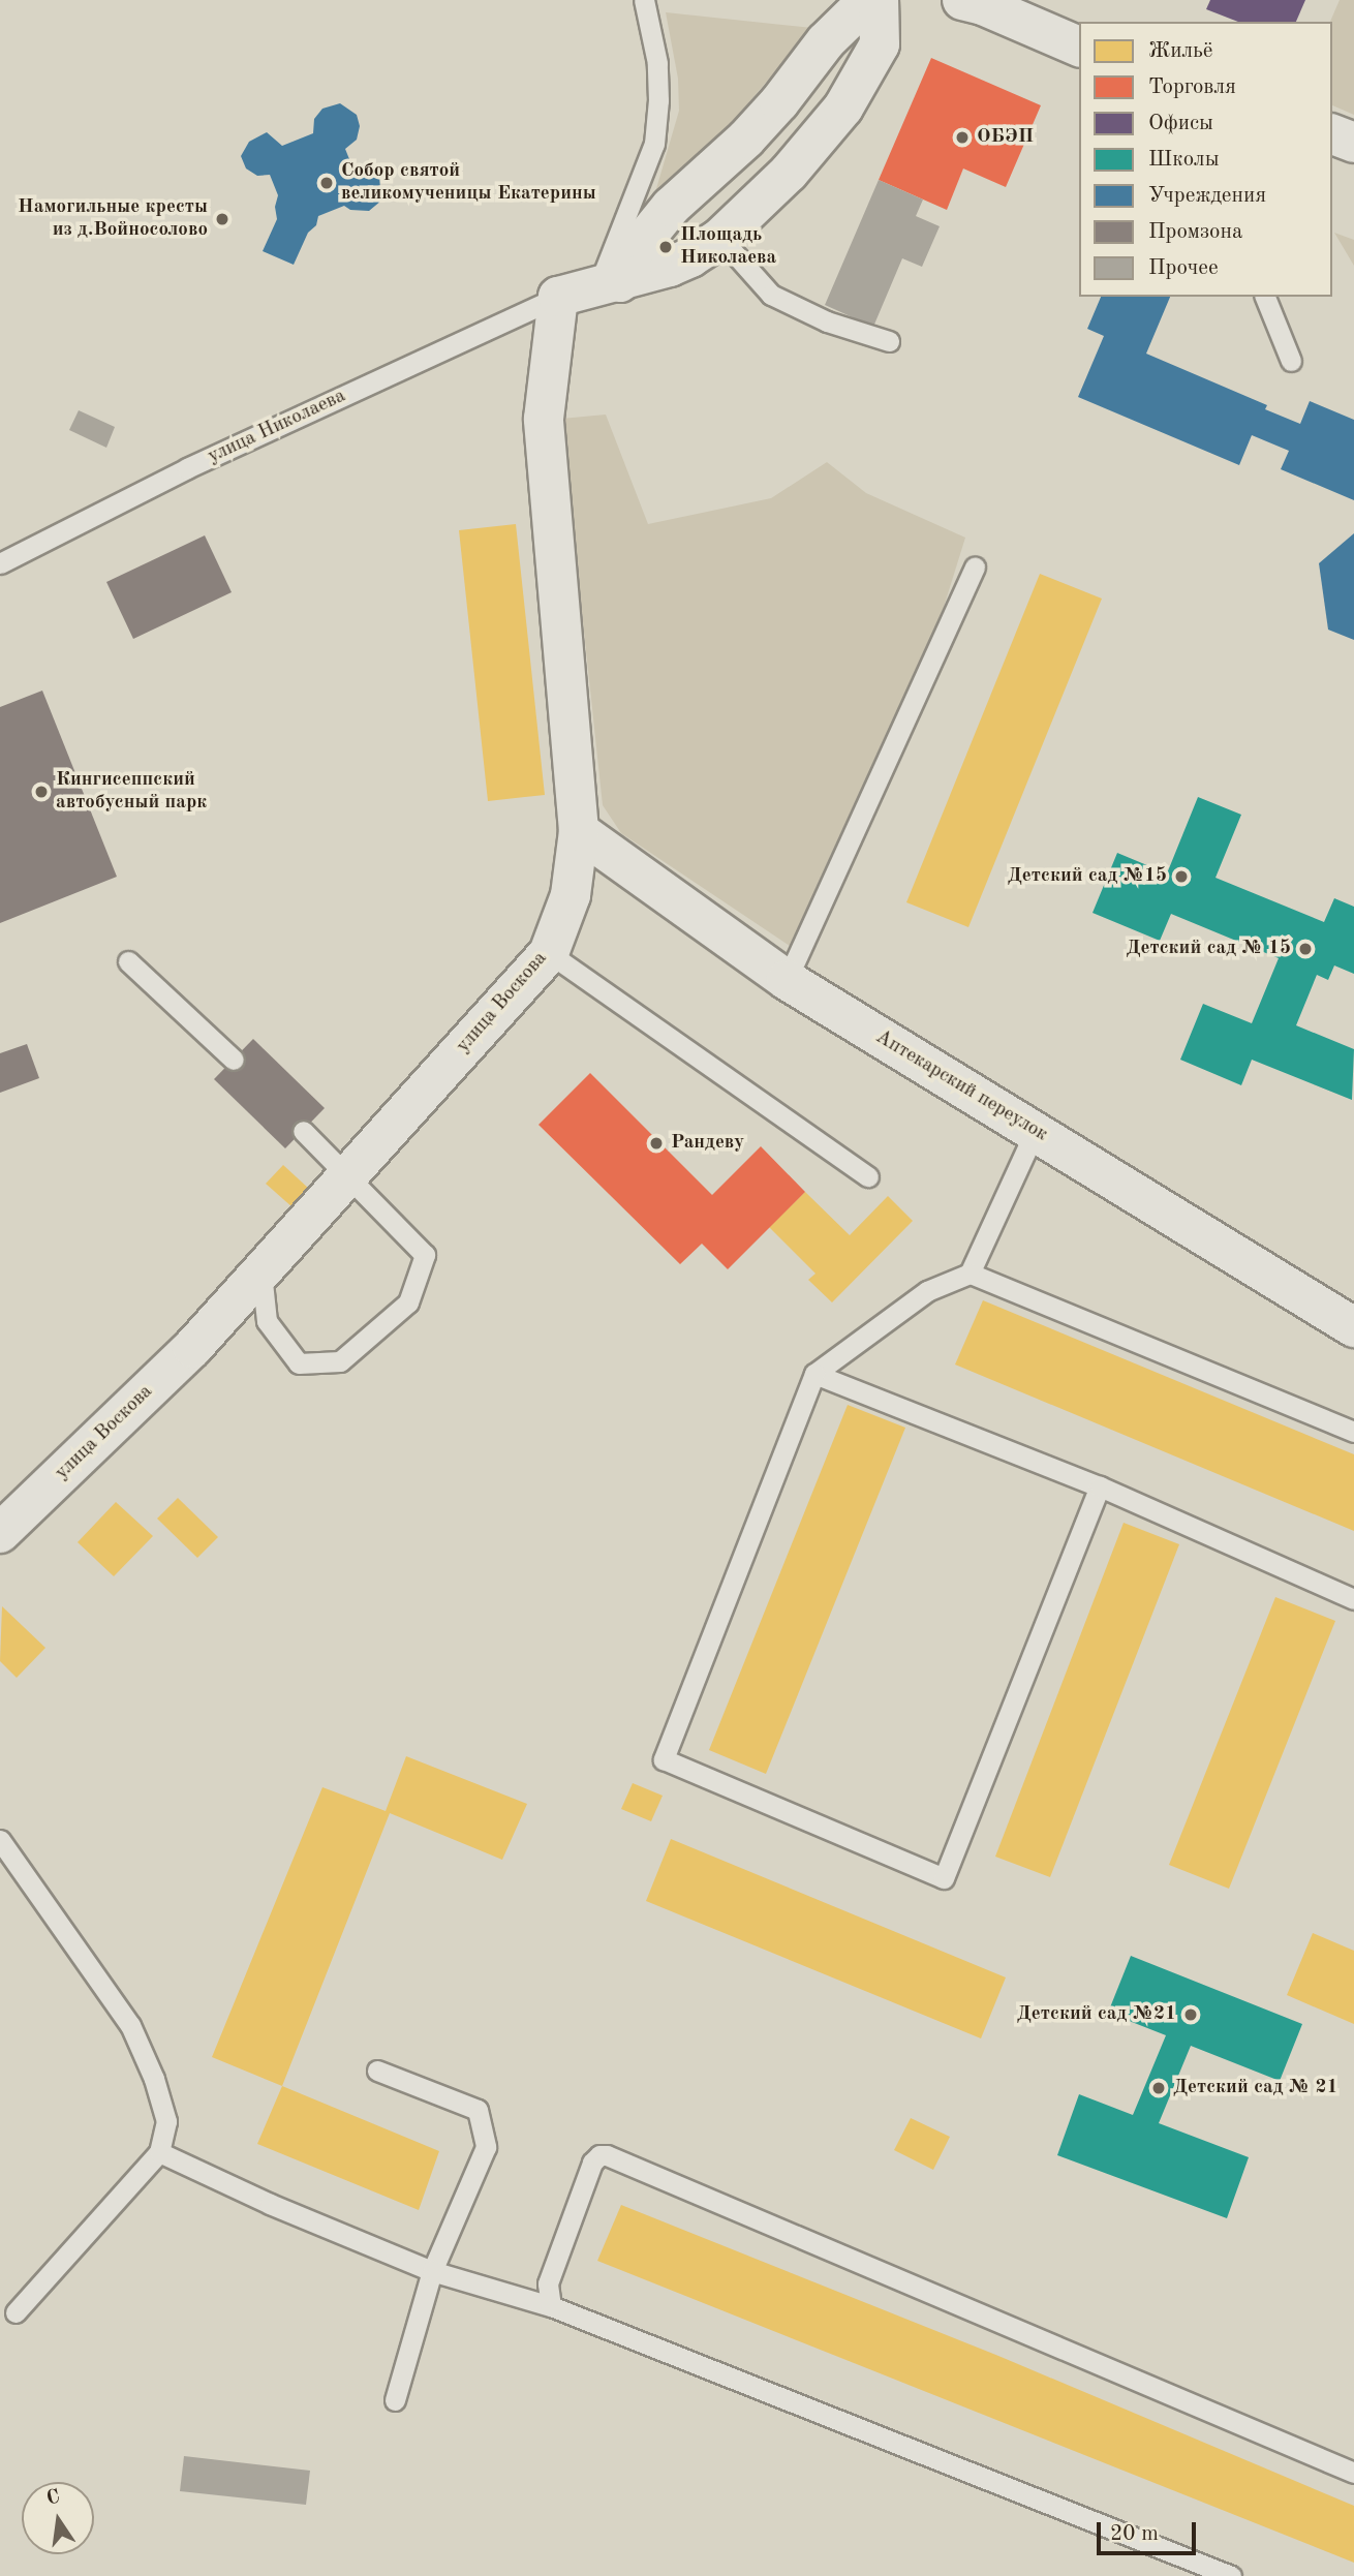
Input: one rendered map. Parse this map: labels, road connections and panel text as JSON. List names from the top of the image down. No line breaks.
{"streets":{"street":["улица Воскова","Аптекарский переулок"],"lane":["улица Николаева"]},"crossings":[["улица Николаева","улица Воскова"],["улица Воскова","Аптекарский переулок"]],"places":["ОБЭП","Собор святой великомученицы Екатерины","Намогильные кресты из д.Войносолово","Площадь Николаева","Кингисеппский автобусный парк","Детский сад №15","Детский сад № 15","Рандеву","Детский сад №21","Детский сад № 21"],"legend":["Жильё","Торговля","Офисы","Школы","Учреждения","Промзона","Прочее"],"scale_bar":"20 m","north":"top"}
